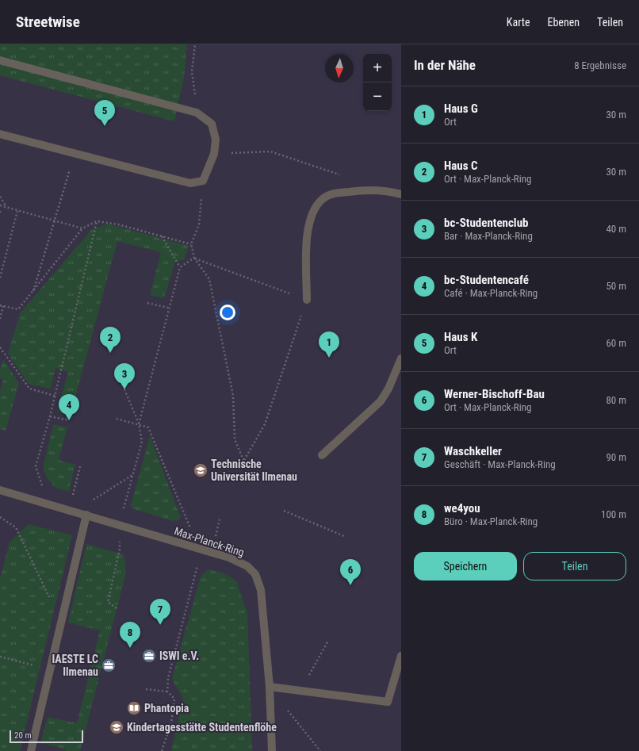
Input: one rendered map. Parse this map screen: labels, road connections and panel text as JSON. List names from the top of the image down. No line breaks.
{"streets":{"street":["Max-Planck-Ring"]},"places":{"school or university":["Technische Universität Ilmenau","Kindertagesstätte Studentenflöhe"],"office":["ISWI e.V.","IAESTE LC Ilmenau"],"library":["Phantopia"]},"scale_bar":"20 m","north":"bottom","page":{"header":"Streetwise","nav":["Karte","Ebenen","Teilen"],"heading":["In der Nähe","8 Ergebnisse"],"map_buttons":["+","−"],"list":[{"mark":"1","name":"Haus G","note":"Ort","value":"30 m"},{"mark":"2","name":"Haus C","note":"Ort · Max-Planck-Ring","value":"30 m"},{"mark":"3","name":"bc-Studentenclub","note":"Bar · Max-Planck-Ring","value":"40 m"},{"mark":"4","name":"bc-Studentencafé","note":"Café · Max-Planck-Ring","value":"50 m"},{"mark":"5","name":"Haus K","note":"Ort","value":"60 m"},{"mark":"6","name":"Werner-Bischoff-Bau","note":"Ort · Max-Planck-Ring","value":"80 m"},{"mark":"7","name":"Waschkeller","note":"Geschäft · Max-Planck-Ring","value":"90 m"},{"mark":"8","name":"we4you","note":"Büro · Max-Planck-Ring","value":"100 m"}],"pins":["5","2","1","3","4","6","7","8"],"buttons":["Speichern","Teilen"],"scale":"20 m"}}
